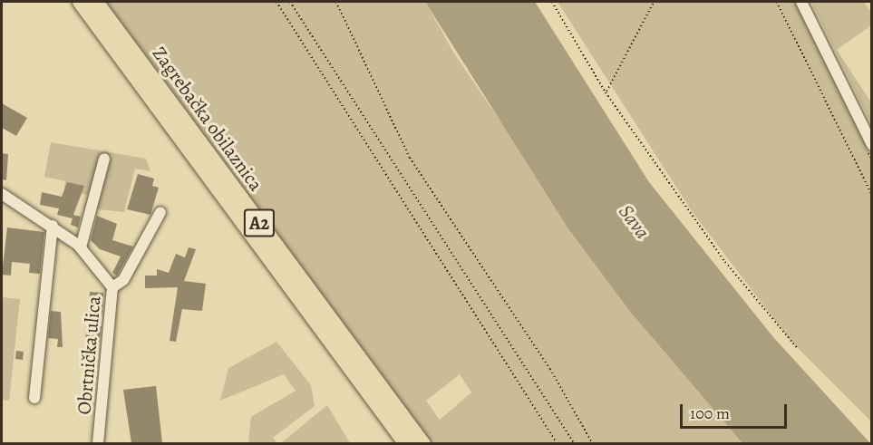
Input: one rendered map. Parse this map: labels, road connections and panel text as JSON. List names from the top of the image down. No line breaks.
{"streets":{"highway":["Zagrebačka obilaznica","A2"],"street":["Obrtnička ulica"]},"water":["Sava"],"scale_bar":"100 m"}
